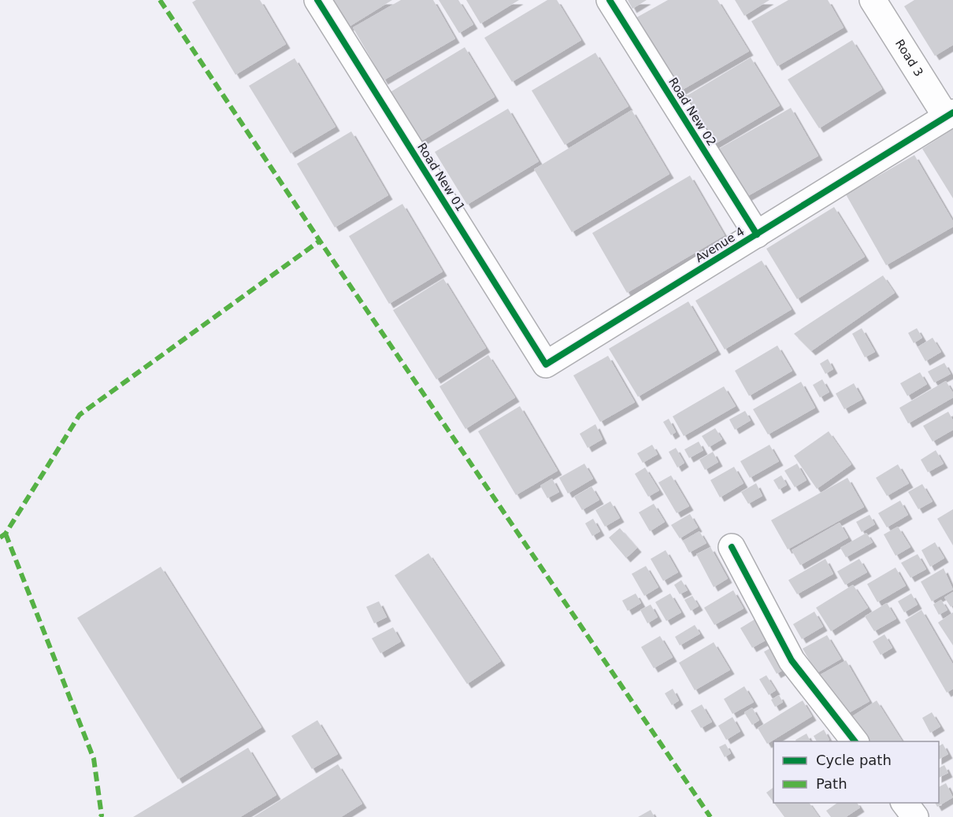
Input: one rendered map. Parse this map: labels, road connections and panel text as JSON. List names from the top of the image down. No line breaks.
{"streets":{"street":["Road 3","Road New 02","Road New 01","Avenue 4"]},"crossings":[["Road 3","Avenue 4"],["Road New 02","Avenue 4"],["Road New 01","Avenue 4"]],"legend":["Cycle path","Path"]}
